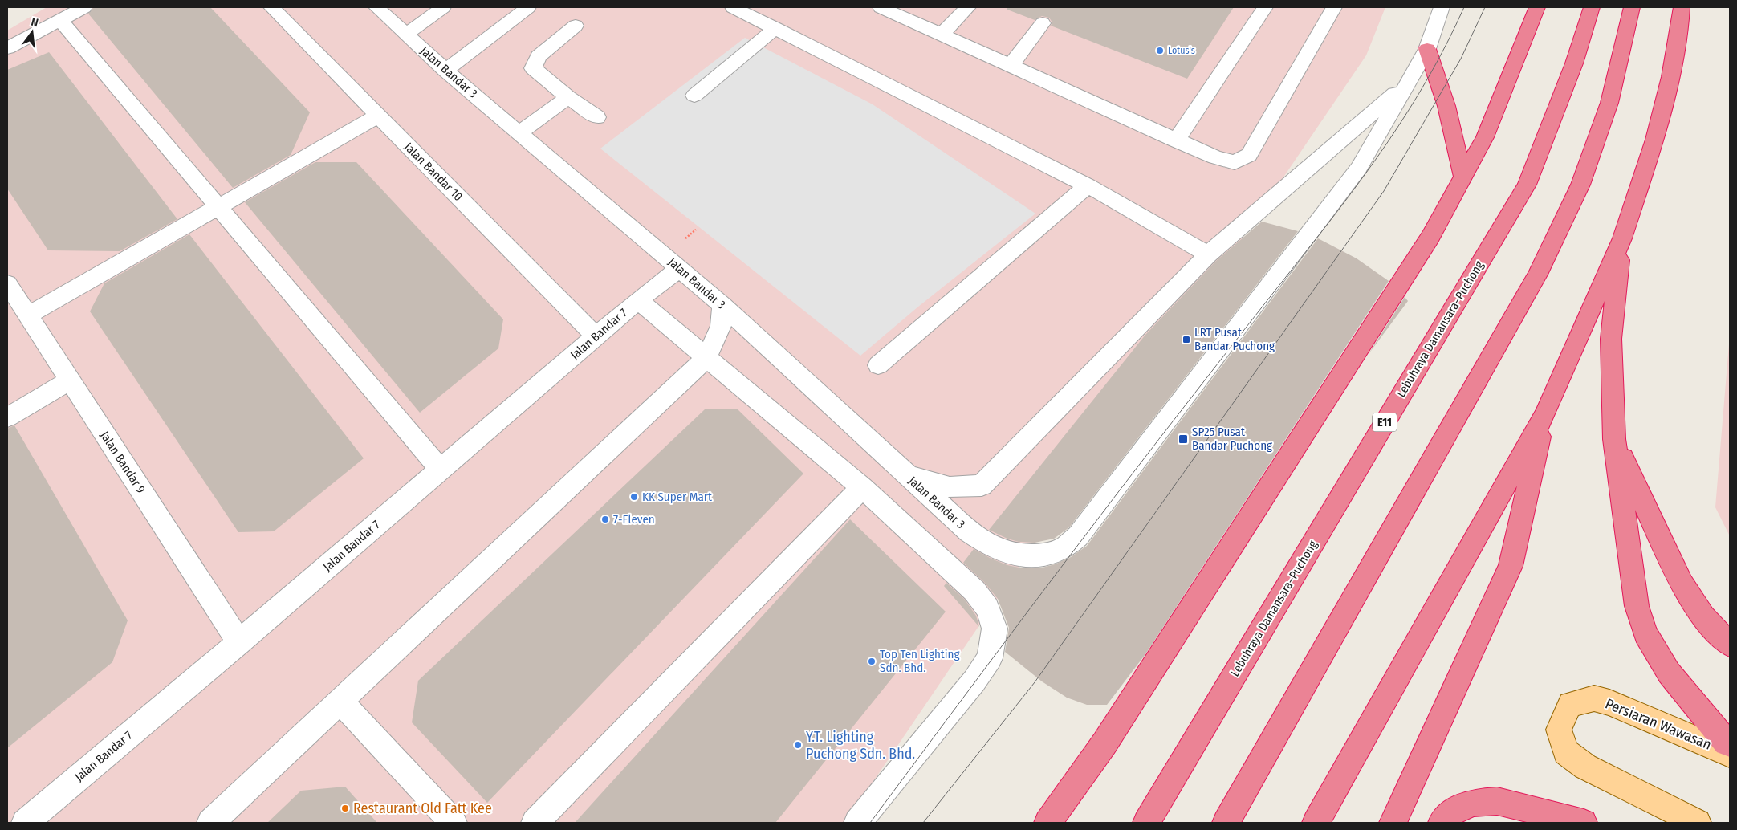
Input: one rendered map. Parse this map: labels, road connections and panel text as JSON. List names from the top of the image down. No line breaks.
{"streets":{"highway":["Lebuhraya Damansara–Puchong","E11"],"main road":["Persiaran Wawasan"],"street":["Jalan Bandar 3","Jalan Bandar 10","Jalan Bandar 7","Jalan Bandar 9"]},"crossings":[["Jalan Bandar 3","Jalan Bandar 7"],["Jalan Bandar 10","Jalan Bandar 7"],["Jalan Bandar 7","Jalan Bandar 9"]],"places":{"other":["Lotus's","KK Super Mart","7-Eleven","Top Ten Lighting Sdn. Bhd.","Y.T. Lighting Puchong Sdn. Bhd.","Restaurant Old Fatt Kee"],"transit":["LRT Pusat Bandar Puchong","SP25 Pusat Bandar Puchong"]},"north":"top"}
